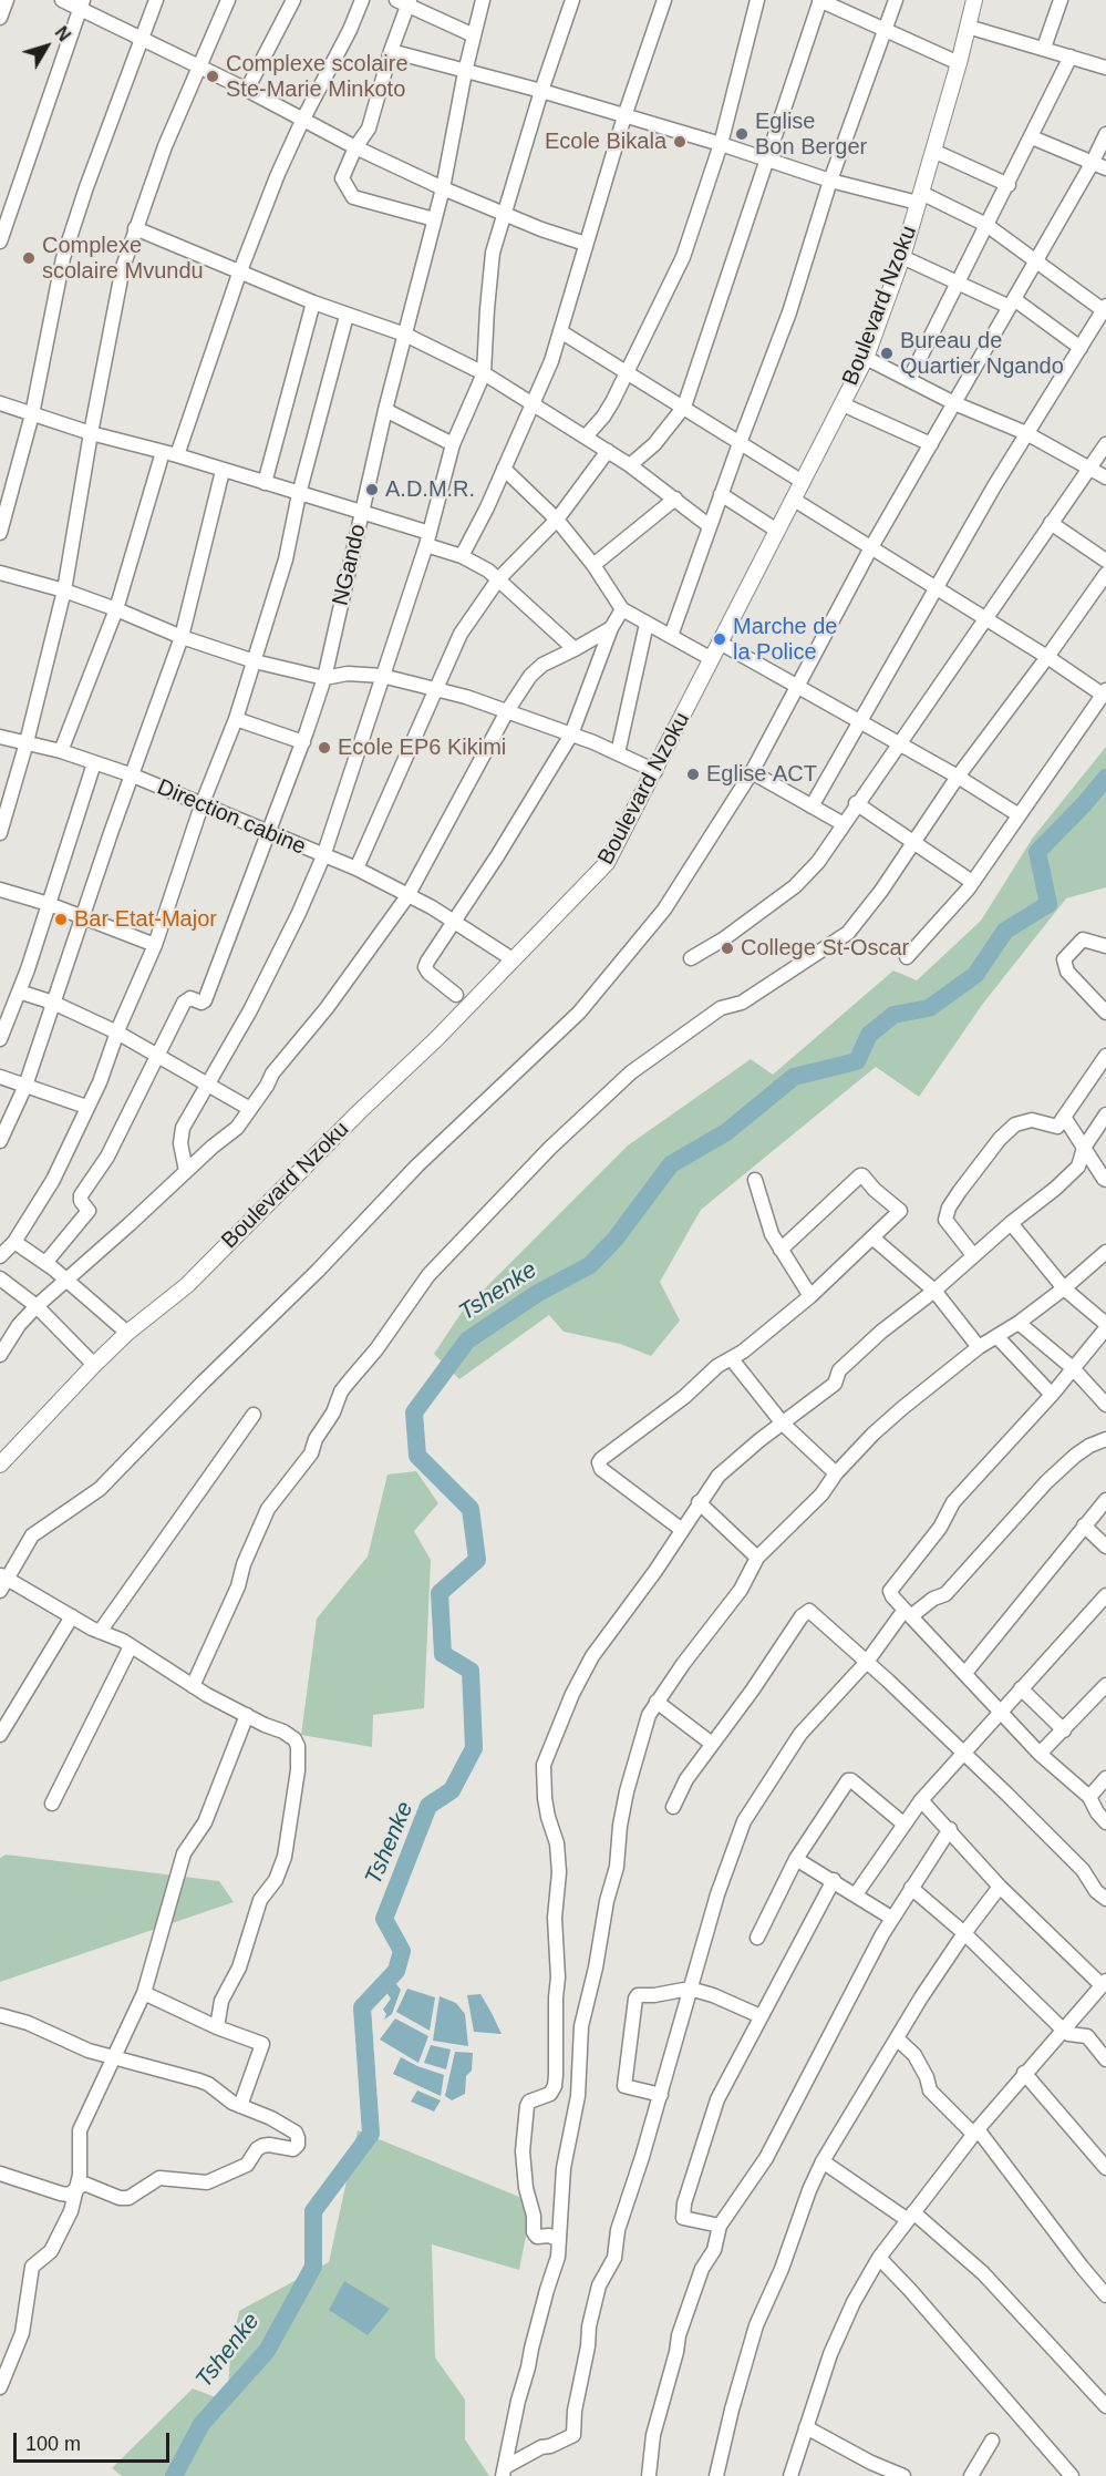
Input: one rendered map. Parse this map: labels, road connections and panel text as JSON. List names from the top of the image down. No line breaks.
{"streets":{"street":["Boulevard Nzoku","NGando","Direction cabine"]},"crossings":[["Boulevard Nzoku","Direction cabine"],["NGando","Direction cabine"]],"water":["Tshenke"],"places":["Complexe scolaire Ste-Marie Minkoto","Eglise Bon Berger","Ecole Bikala","Complexe scolaire Mvundu","Bureau de Quartier Ngando","A.D.M.R.","Marche de la Police","Ecole EP6 Kikimi","Eglise ACT","Bar Etat-Major","College St-Oscar"],"scale_bar":"100 m","north":"top right"}
